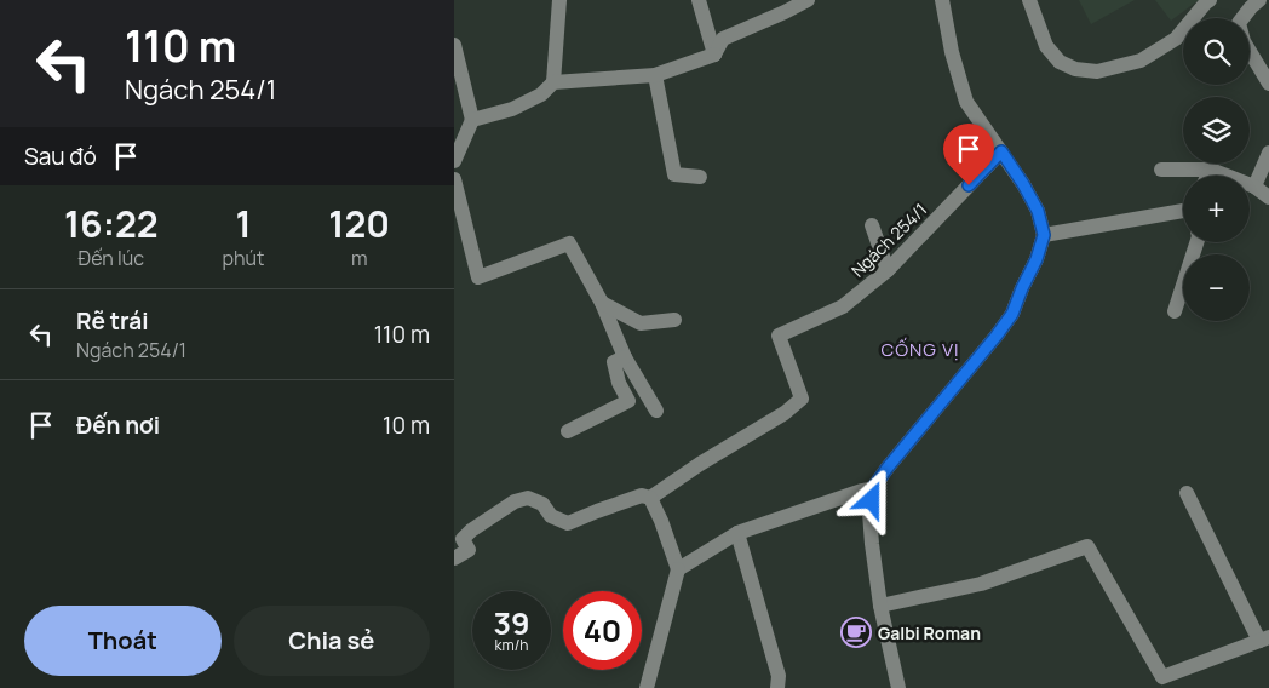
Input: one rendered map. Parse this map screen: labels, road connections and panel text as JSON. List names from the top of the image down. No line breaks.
{"streets":{"street":["Ngách 254/1"]},"districts":["CỐNG VỊ"],"places":{"cafe":["Galbi Roman"]},"page":{"turn":["110 m","Ngách 254/1"],"map_buttons":["+","−"],"then":"Sau đó","eta":["16:22","Đến lúc","1","phút","120","m"],"list":[{"name":"Rẽ trái","note":"Ngách 254/1","value":"110 m"},{"name":"Đến nơi","value":"10 m"}],"speed":"39 km/h","limit":"40","buttons":["Thoát","Chia sẻ"]}}
